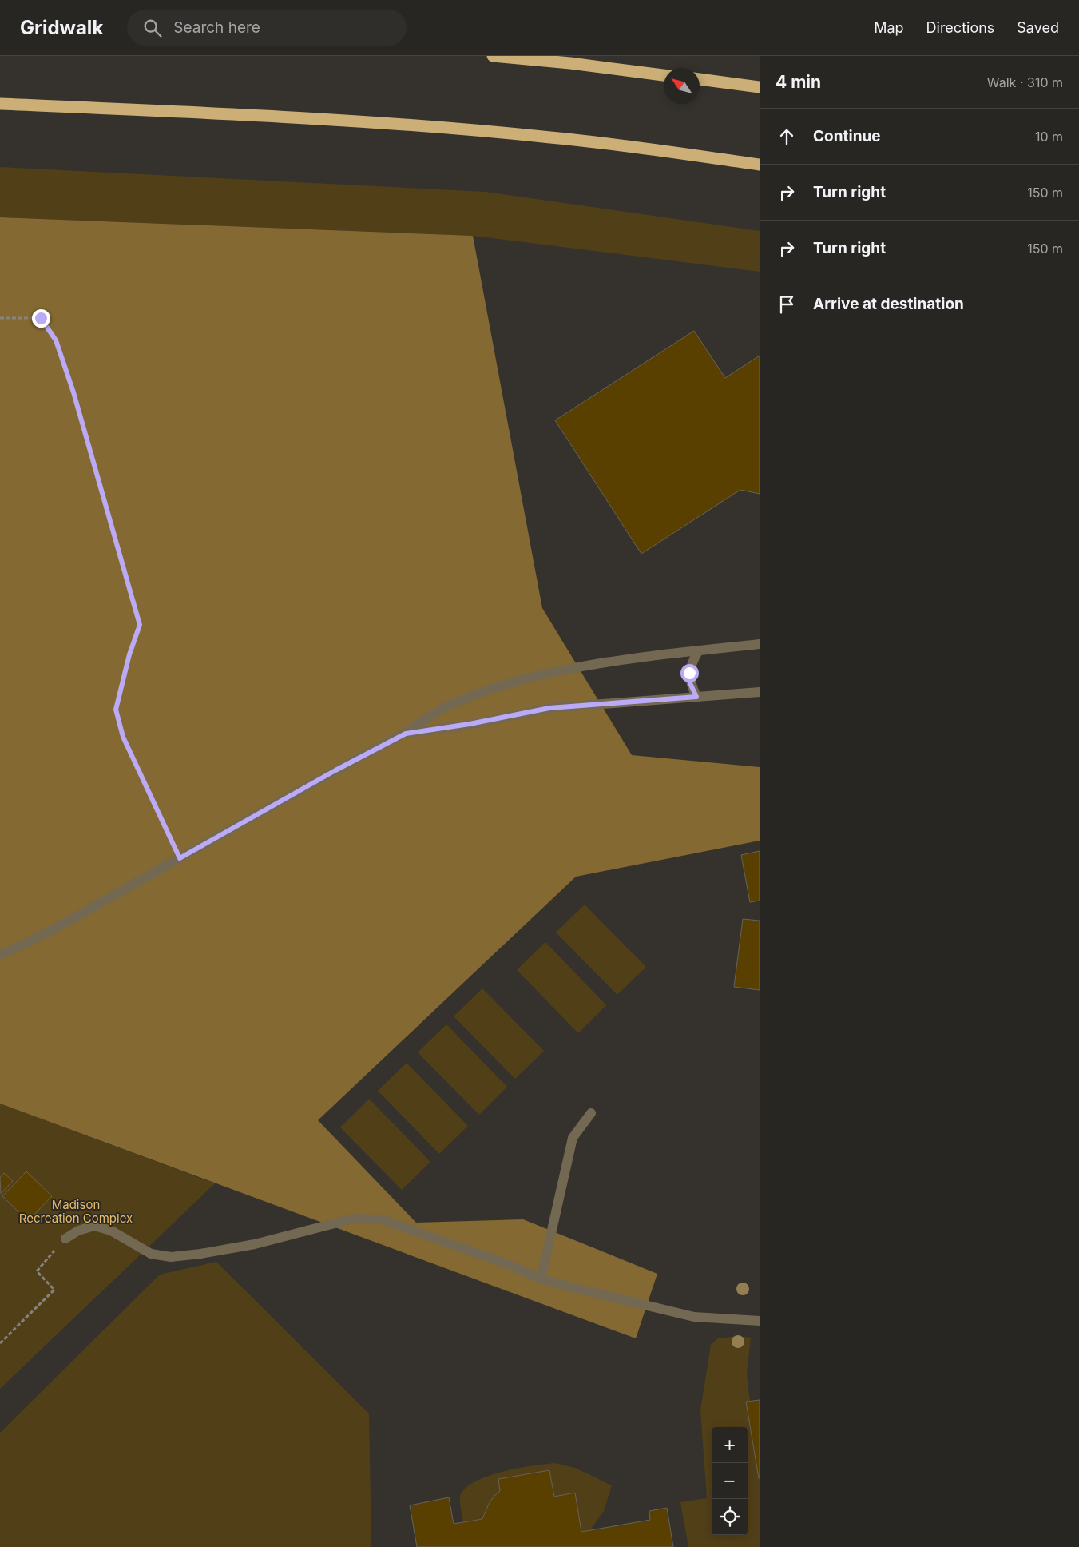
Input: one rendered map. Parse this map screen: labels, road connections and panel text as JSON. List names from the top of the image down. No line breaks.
{"parks":["Madison Recreation Complex"],"north":"top left","page":{"header":"Gridwalk","search":"Search here","nav":["Map","Directions","Saved"],"heading":["4 min","Walk · 310 m"],"list":[["Continue","10 m"],["Turn right","150 m"],["Turn right","150 m"],"Arrive at destination"],"map_buttons":["+","−"]}}
